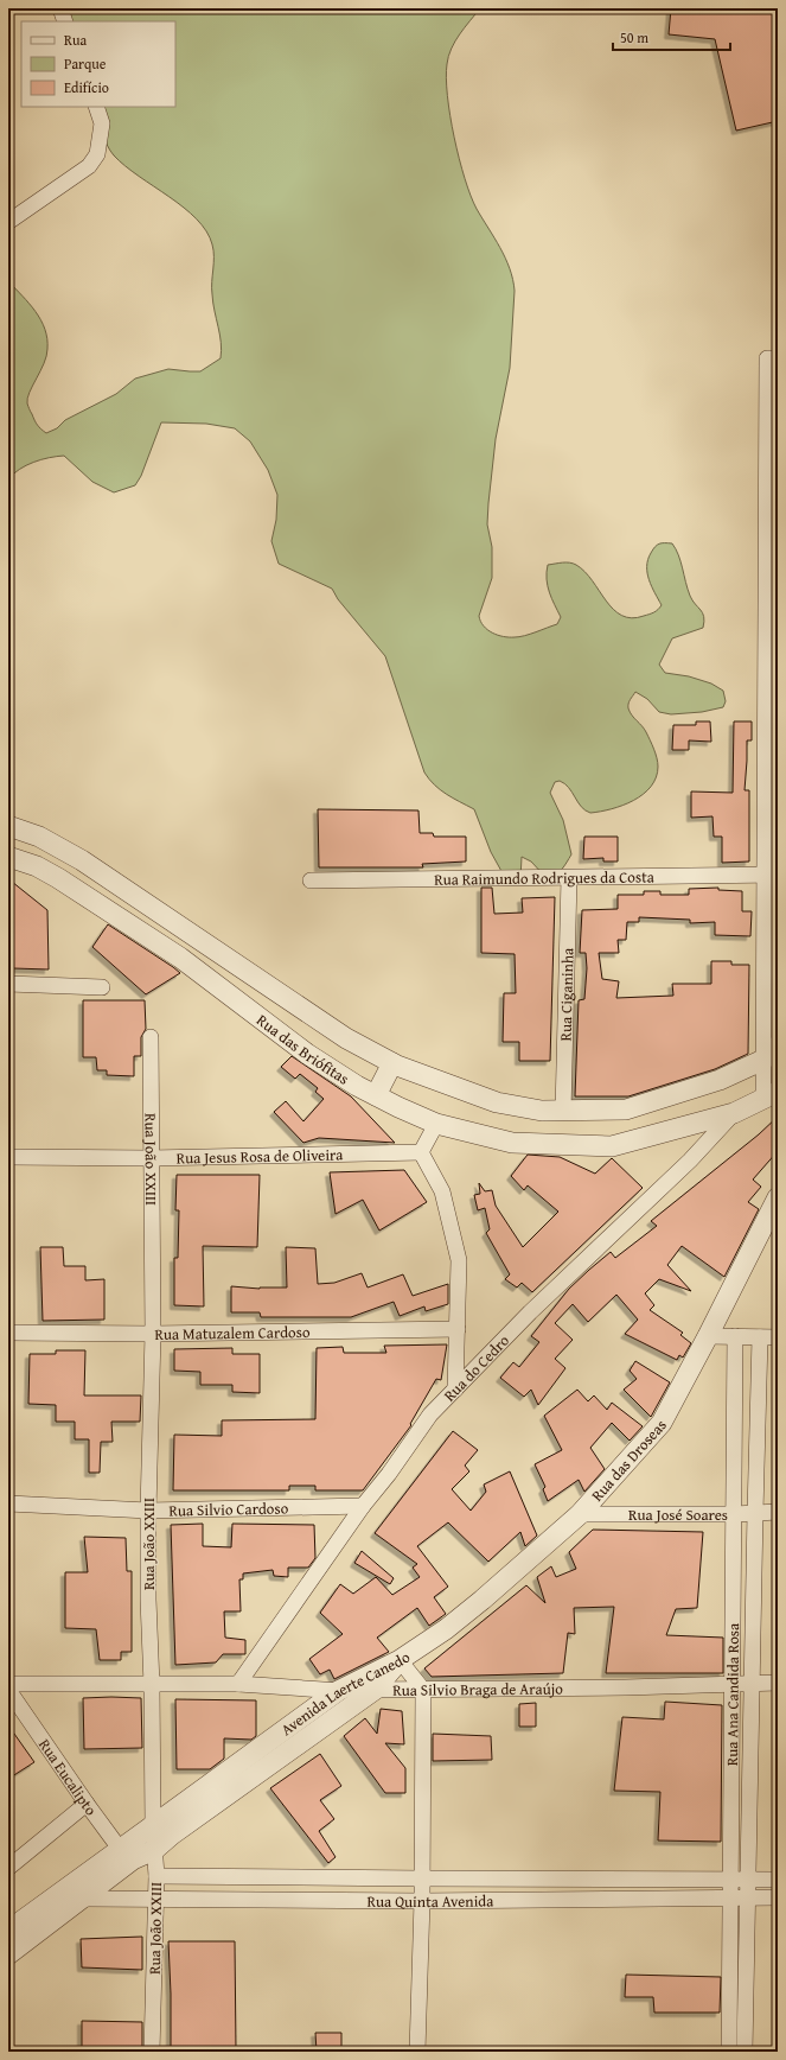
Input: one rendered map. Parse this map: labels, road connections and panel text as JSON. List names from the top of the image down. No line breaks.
{"streets":{"street":["Rua Raimundo Rodrigues da Costa","Rua Ciganinha","Rua das Briófitas","Rua Jesus Rosa de Oliveira","Rua João XXIII","Rua Matuzalem Cardoso","Rua do Cedro","Rua das Droseas","Rua Silvio Cardoso","Rua José Soares","Rua Silvio Braga de Araújo","Rua Ana Candida Rosa","Avenida Laerte Canedo","Rua Eucalipto","Rua Quinta Avenida"]},"crossings":[["Rua Raimundo Rodrigues da Costa","Rua Ciganinha"],["Rua Ciganinha","Rua das Briófitas"],["Rua das Briófitas","Rua do Cedro"],["Rua Jesus Rosa de Oliveira","Rua João XXIII"],["Rua João XXIII","Rua Matuzalem Cardoso"],["Rua João XXIII","Rua Silvio Cardoso"],["Rua João XXIII","Rua Silvio Braga de Araújo"],["Rua João XXIII","Avenida Laerte Canedo"],["Rua João XXIII","Rua Quinta Avenida"],["Rua do Cedro","Rua Silvio Cardoso"],["Rua do Cedro","Rua Silvio Braga de Araújo"],["Rua das Droseas","Rua José Soares"],["Rua das Droseas","Avenida Laerte Canedo"],["Rua José Soares","Rua Ana Candida Rosa"],["Rua Silvio Braga de Araújo","Rua Ana Candida Rosa"],["Rua Silvio Braga de Araújo","Avenida Laerte Canedo"],["Rua Ana Candida Rosa","Rua Quinta Avenida"],["Avenida Laerte Canedo","Rua Eucalipto"],["Avenida Laerte Canedo","Rua Quinta Avenida"]],"legend":["Rua","Parque","Edifício"],"scale_bar":"50 m"}
